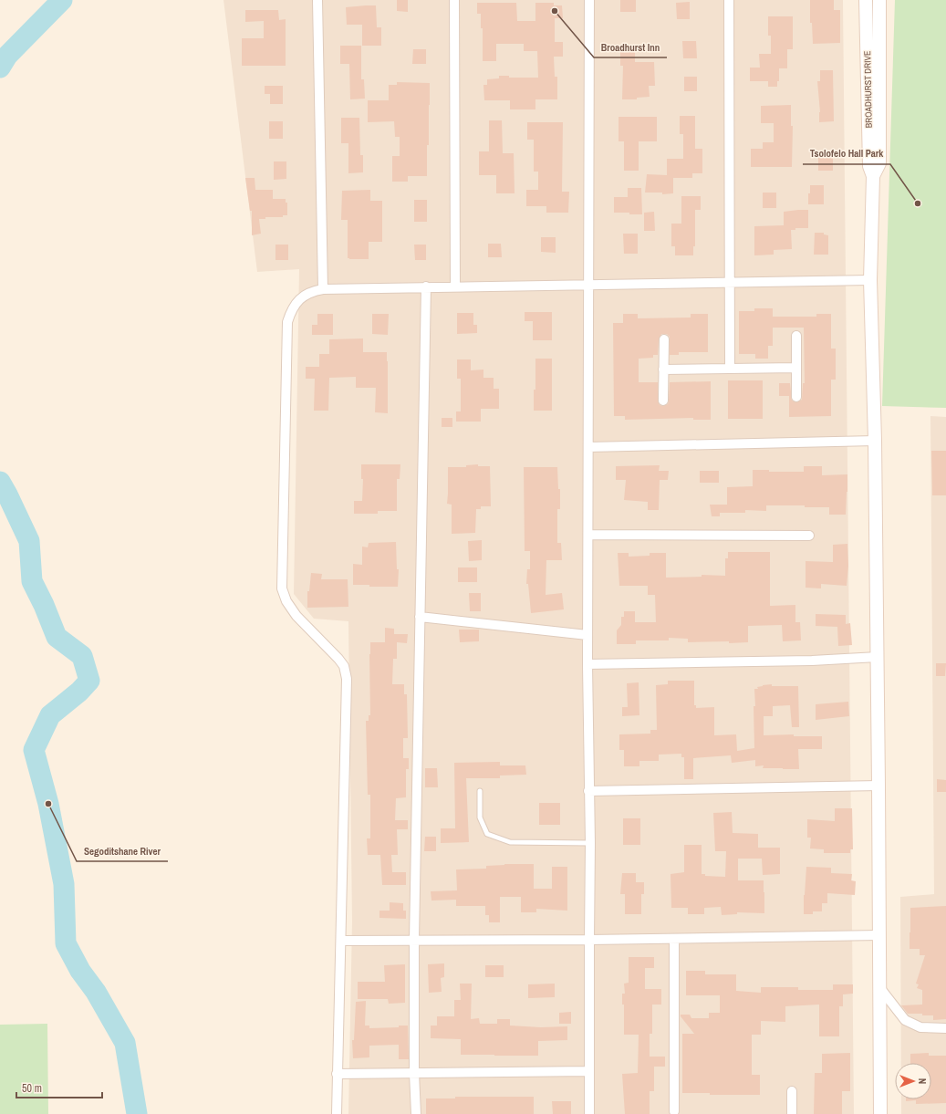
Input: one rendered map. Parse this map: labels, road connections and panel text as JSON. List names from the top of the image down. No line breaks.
{"streets":{"street":["BROADHURST DRIVE"]},"places":["Broadhurst Inn","Tsolofelo Hall Park","Segoditshane River"],"scale_bar":"50 m","north":"right"}
